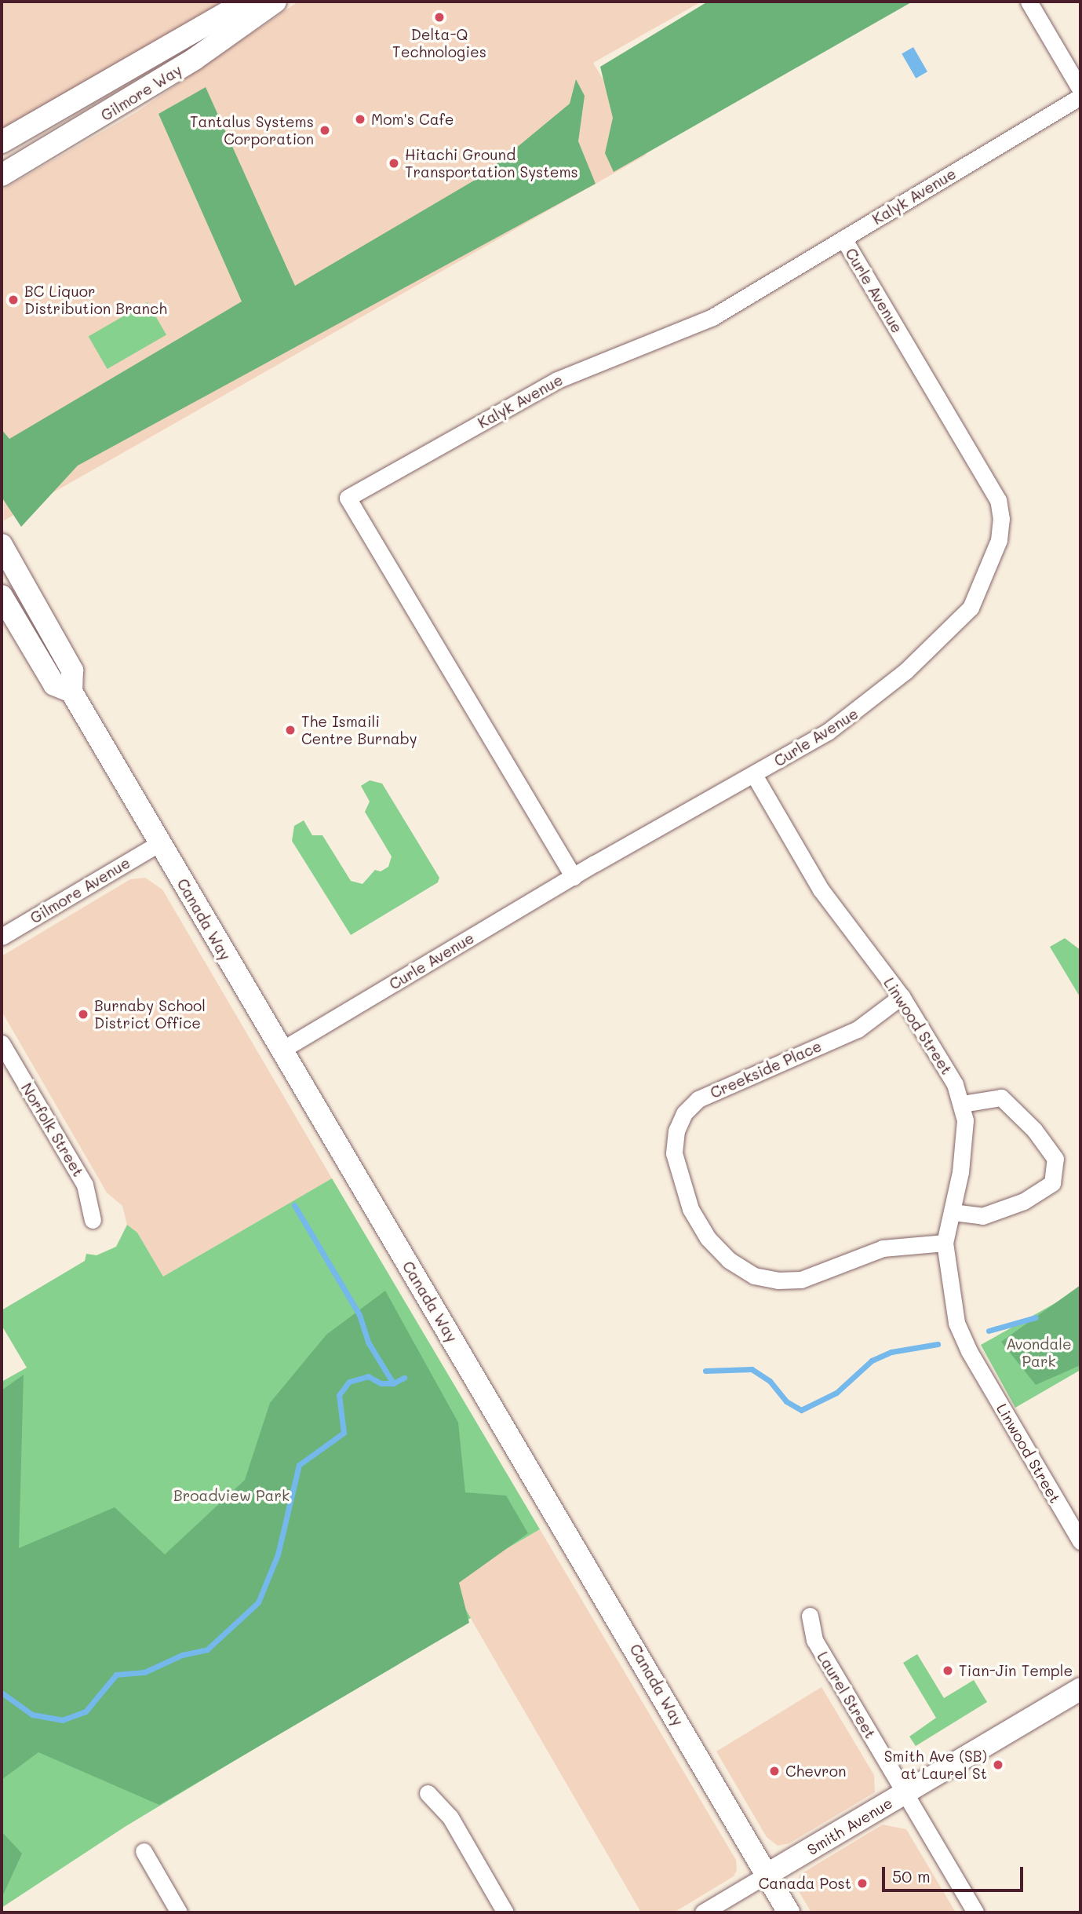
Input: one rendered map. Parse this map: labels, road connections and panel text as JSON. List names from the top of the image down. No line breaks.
{"streets":{"main road":["Gilmore Way","Canada Way","Smith Avenue"],"street":["Kalyk Avenue","Curle Avenue","Gilmore Avenue","Linwood Street","Creekside Place","Norfolk Street","Laurel Street"]},"crossings":[["Kalyk Avenue","Curle Avenue"],["Curle Avenue","Canada Way"],["Curle Avenue","Linwood Street"],["Gilmore Avenue","Canada Way"],["Canada Way","Smith Avenue"],["Linwood Street","Creekside Place"],["Laurel Street","Smith Avenue"]],"parks":["Avondale Park","Broadview Park"],"places":["Delta-Q Technologies","Mom's Cafe","Tantalus Systems Corporation","Hitachi Ground Transportation Systems","BC Liquor Distribution Branch","The Ismaili Centre Burnaby","Burnaby School District Office","Tian-Jin Temple","Smith Ave (SB) at Laurel St","Chevron","Canada Post"],"scale_bar":"50 m"}
